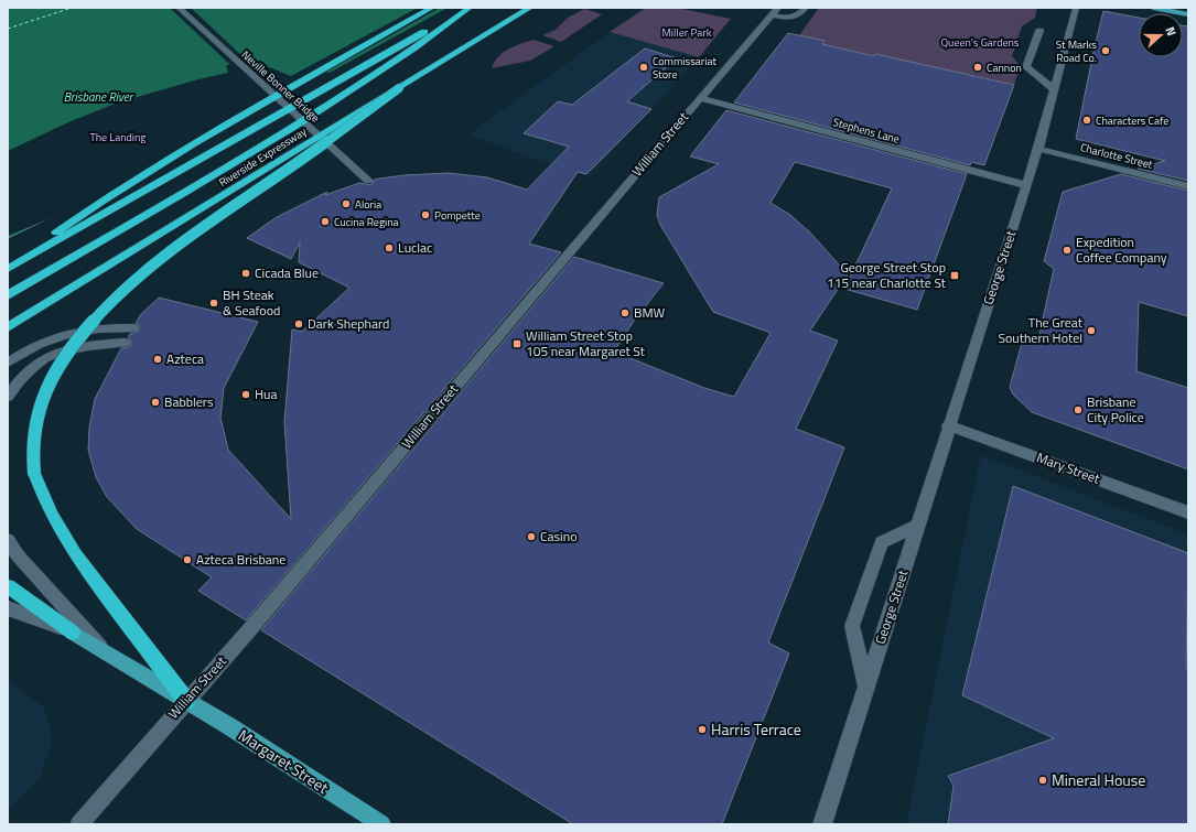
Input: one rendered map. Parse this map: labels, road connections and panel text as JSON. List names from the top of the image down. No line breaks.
{"streets":{"highway":["Riverside Expressway"],"main road":["Margaret Street"],"street":["Neville Bonner Bridge","Stephens Lane","William Street","Charlotte Street","George Street","Mary Street"]},"crossings":[["Stephens Lane","William Street"],["Stephens Lane","George Street"],["William Street","Margaret Street"],["Charlotte Street","George Street"],["George Street","Mary Street"]],"water":["Brisbane River"],"parks":["Miller Park","Queen's Gardens","The Landing"],"places":{"other":["St Marks Road Co.","Commissariat Store","Cannon","Characters Cafe","Aloria","Pompette","Cucina Regina","Luclac","Expedition Coffee Company","Cicada Blue","BH Steak & Seafood","BMW","Dark Shephard","The Great Southern Hotel","Azteca","Hua","Babblers","Brisbane City Police","Casino","Azteca Brisbane","Harris Terrace","Mineral House"],"transit":["George Street Stop 115 near Charlotte St","William Street Stop 105 near Margaret St"]},"north":"right"}
